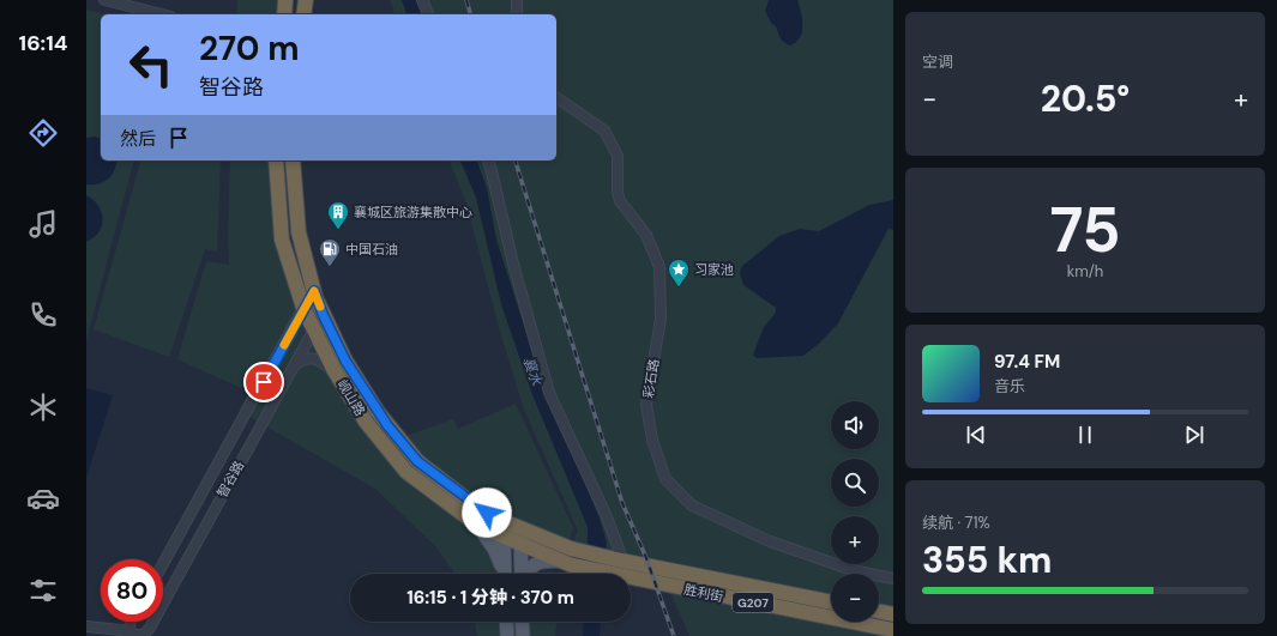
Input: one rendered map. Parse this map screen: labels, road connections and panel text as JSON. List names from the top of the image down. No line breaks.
{"streets":{"highway":["岘山路","胜利街","G207"],"street":["彩石路","智谷路"]},"crossings":[["岘山路","智谷路"],["岘山路","胜利街"]],"water":["襄水"],"places":{"building":["襄城区旅游集散中心"],"fuel station":["中国石油"],"place":["习家池"]},"page":{"tabs":"16:14","tile":["空调",["75","km/h"],["续航 · 71%","355 km"]],"turn":["270 m","智谷路"],"heat":["−","20.5°","+"],"then":"然后","song":["97.4 FM","音乐"],"map_buttons":["+","−"],"limit":"80","trip":"16:15 · 1 分钟 · 370 m"}}
